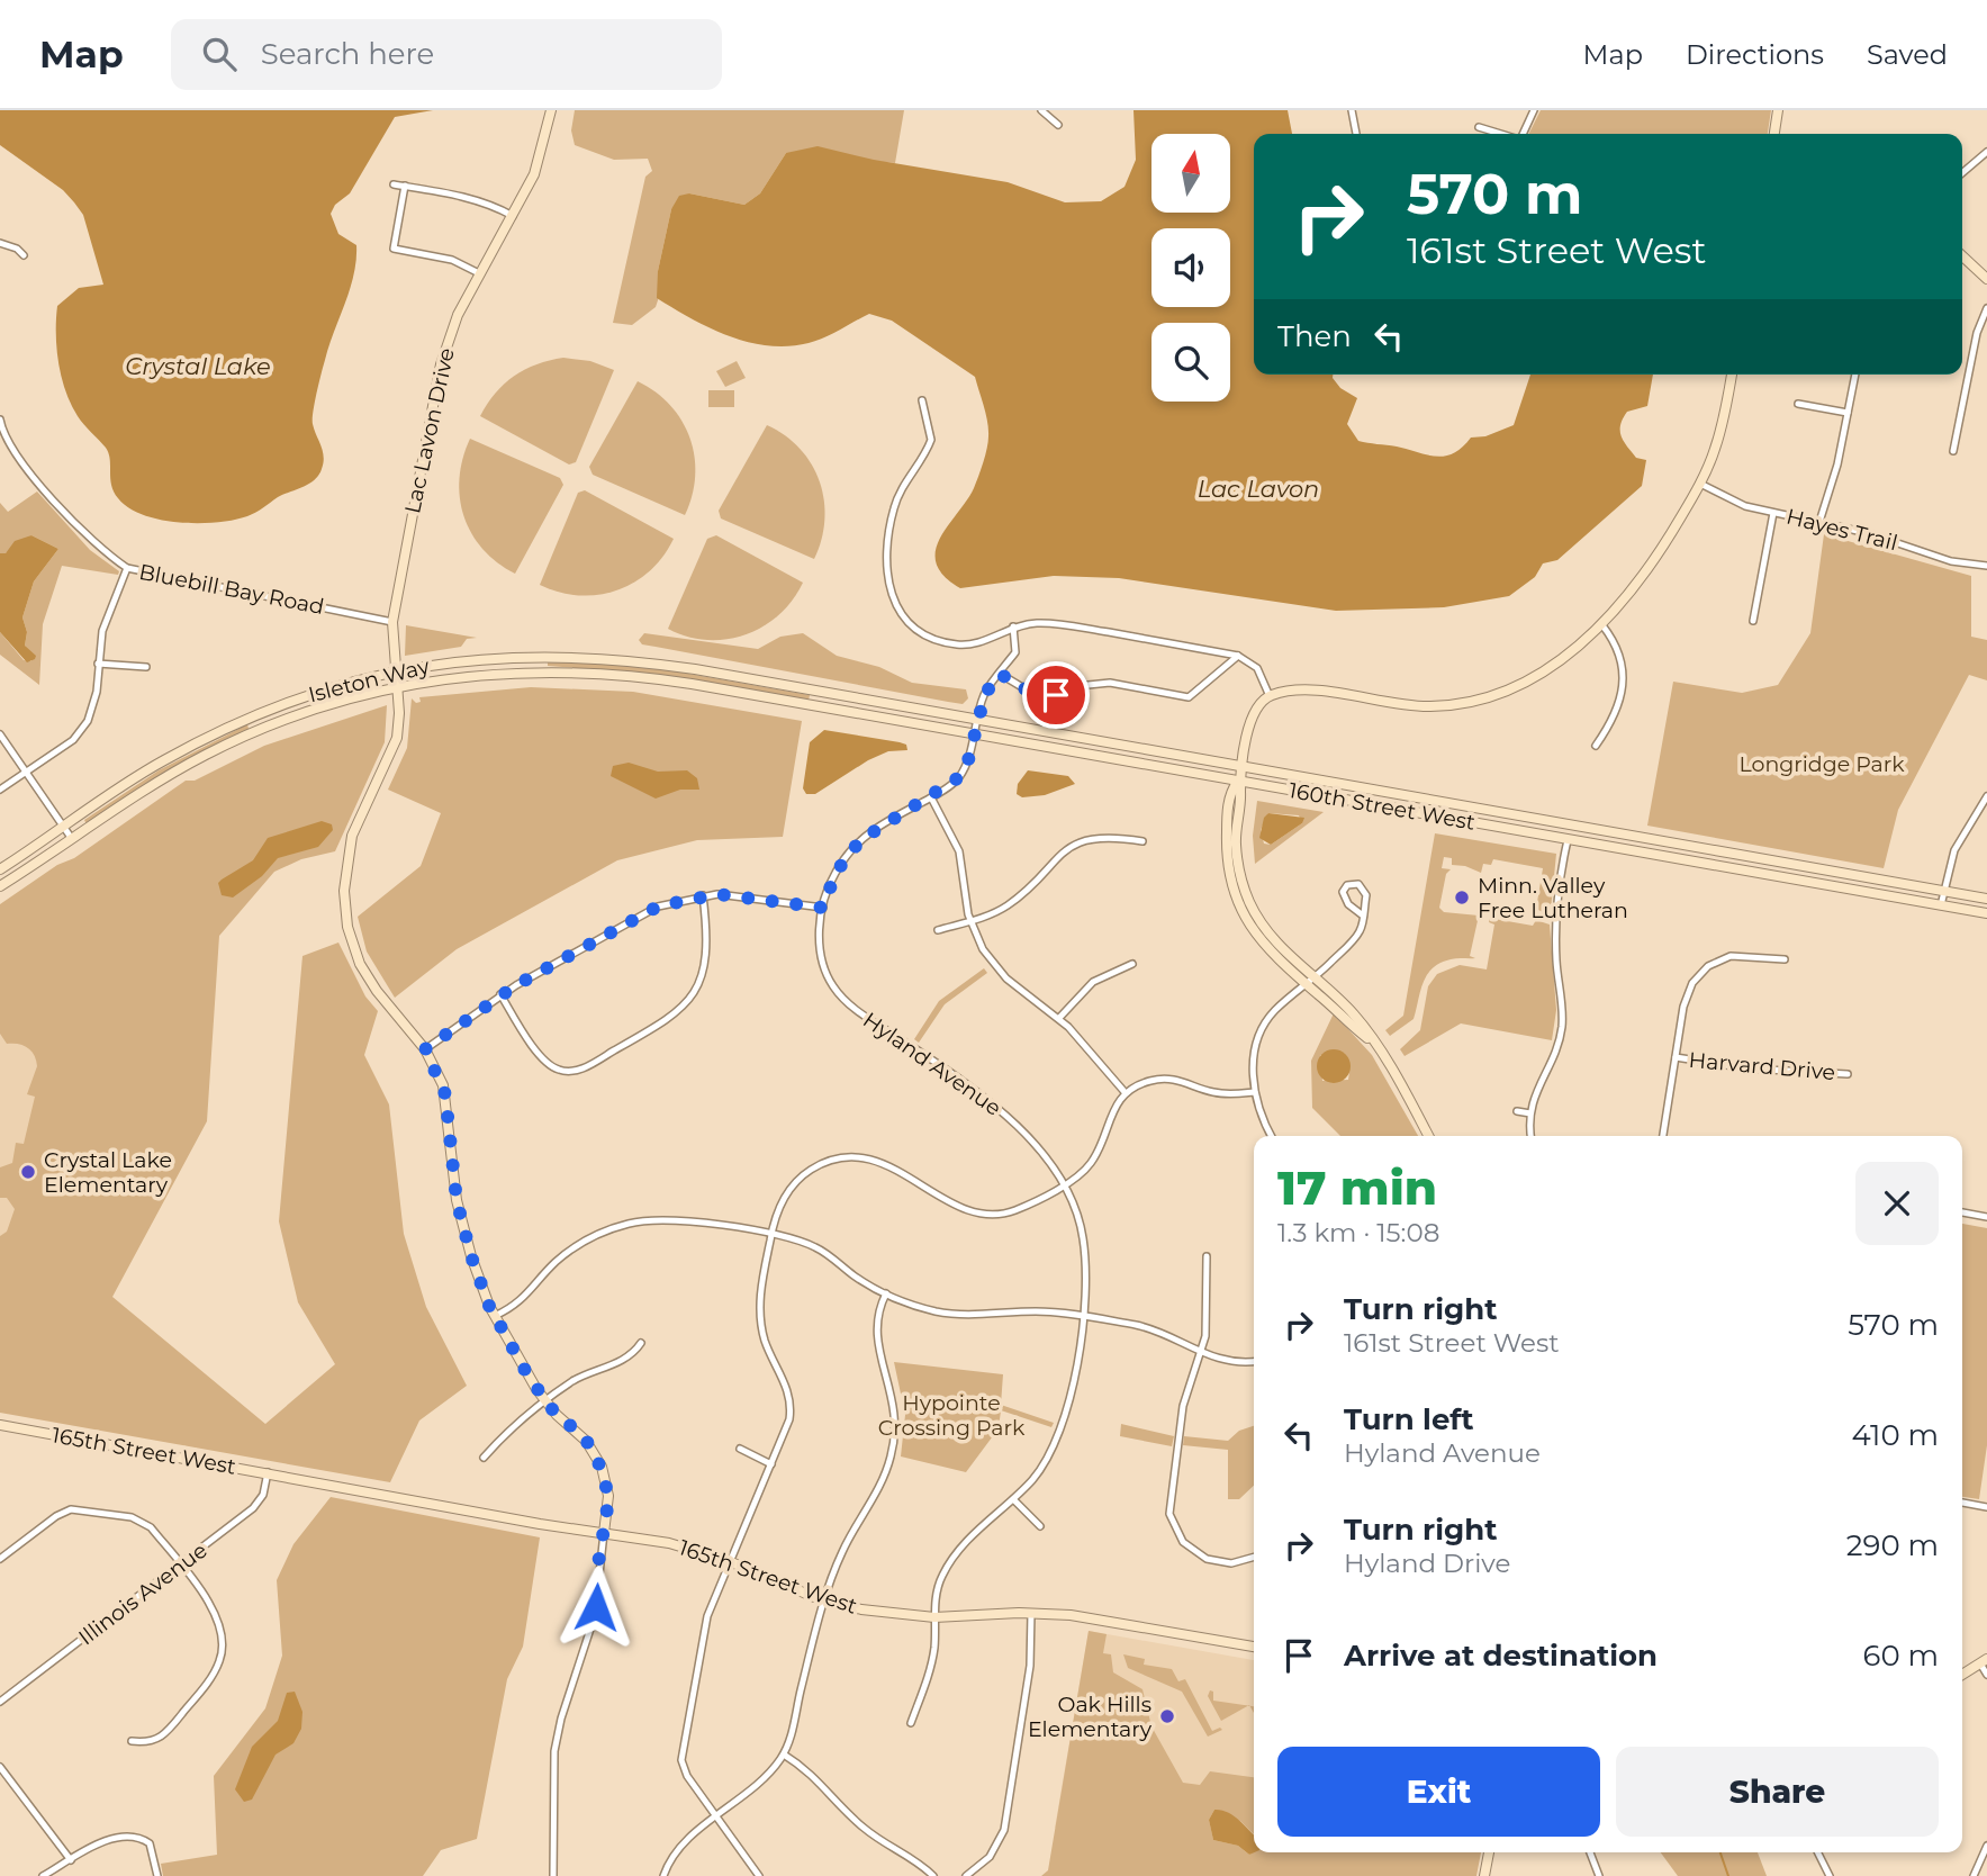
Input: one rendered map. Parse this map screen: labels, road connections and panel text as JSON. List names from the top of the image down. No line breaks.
{"streets":{"street":["Lac Lavon Drive","Hayes Trail","Bluebill Bay Road","Isleton Way","160th Street West","Hyland Avenue","Harvard Drive","165th Street West","Illinois Avenue"]},"crossings":[["Lac Lavon Drive","Bluebill Bay Road"],["Lac Lavon Drive","Isleton Way"],["Lac Lavon Drive","165th Street West"],["Isleton Way","160th Street West"],["160th Street West","Hyland Avenue"],["Hyland Avenue","165th Street West"],["165th Street West","Illinois Avenue"]],"water":["Crystal Lake","Lac Lavon"],"parks":["Longridge Park","Hypointe Crossing Park"],"places":["Minn. Valley Free Lutheran","Crystal Lake Elementary","Oak Hills Elementary"],"north":"top","page":{"header":"Map","search":"Search here","nav":["Map","Directions","Saved"],"turn":["570 m","161st Street West"],"then":"Then","heading":["17 min","1.3 km · 15:08"],"list":[{"name":"Turn right","note":"161st Street West","value":"570 m"},{"name":"Turn left","note":"Hyland Avenue","value":"410 m"},{"name":"Turn right","note":"Hyland Drive","value":"290 m"},{"name":"Arrive at destination","value":"60 m"}],"buttons":["Exit","Share"]}}
